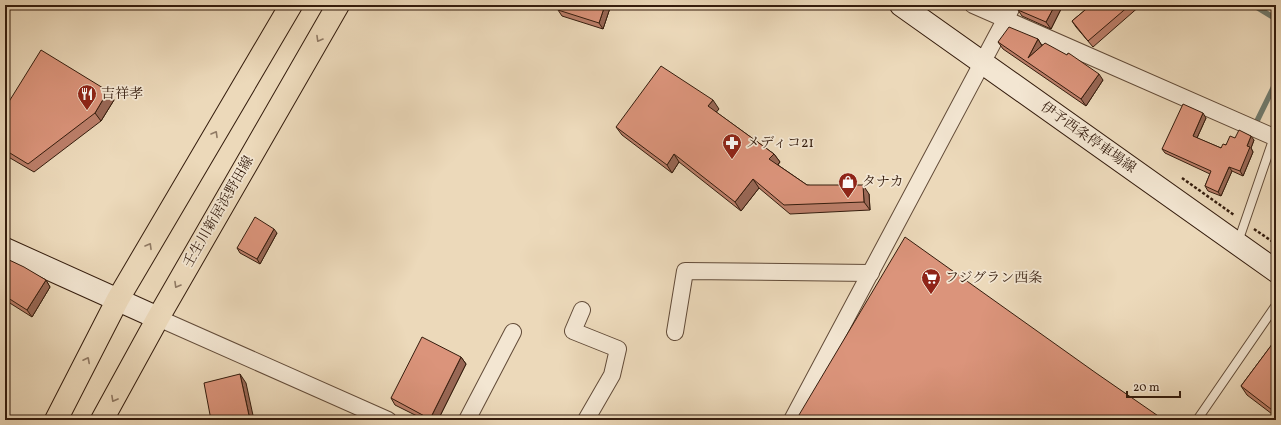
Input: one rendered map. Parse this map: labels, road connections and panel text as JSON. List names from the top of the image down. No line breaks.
{"streets":{"main road":["伊予西条停車場線","壬生川新居浜野田線"]},"places":{"restaurant":["吉祥孝"],"pharmacy":["メディコ21"],"shop":["タナカ"],"supermarket":["フジグラン西条"]},"scale_bar":"20 m"}
